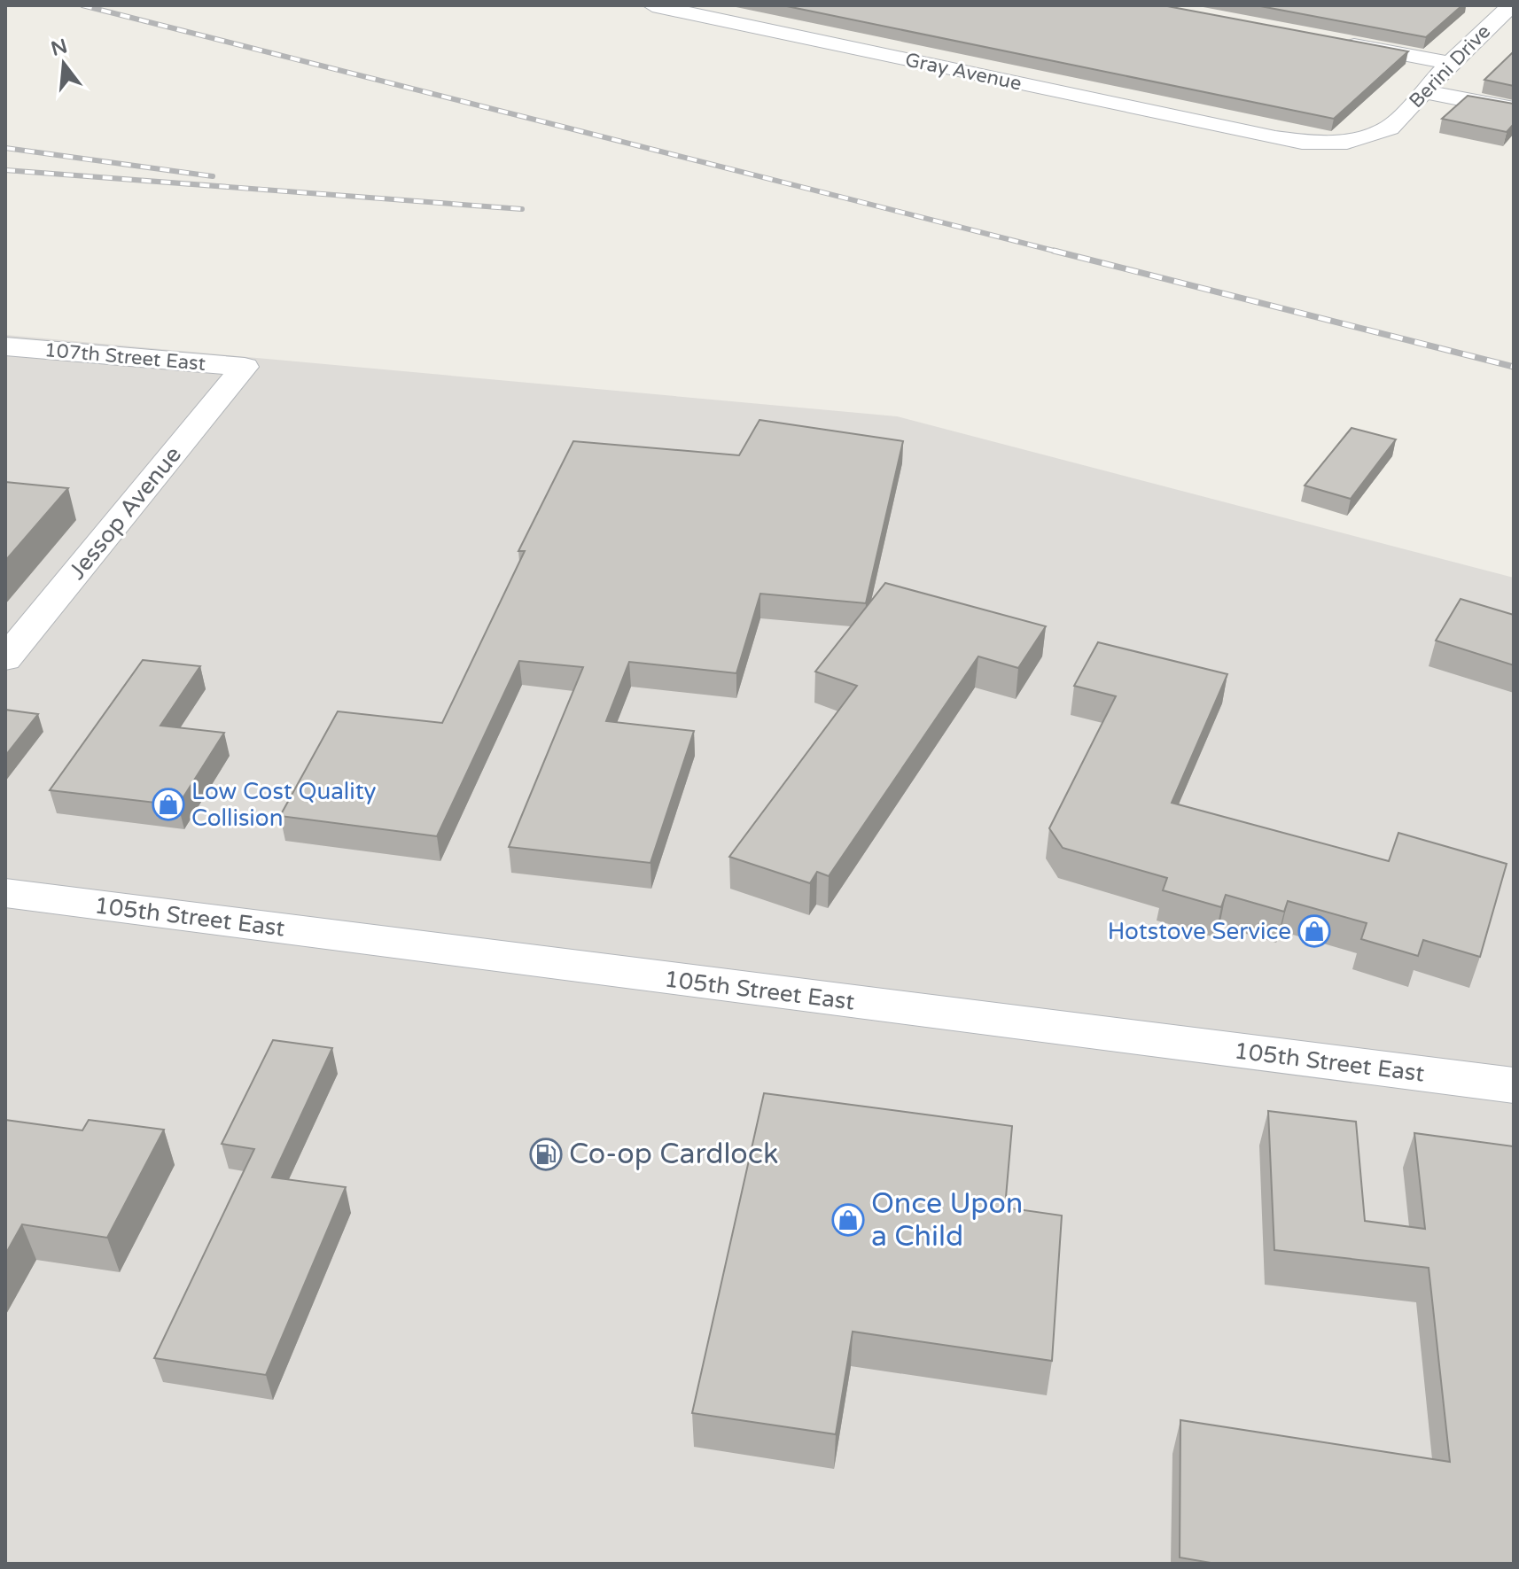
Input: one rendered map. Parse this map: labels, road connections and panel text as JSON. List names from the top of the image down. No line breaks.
{"streets":{"street":["Berini Drive","Gray Avenue","107th Street East","Jessop Avenue","105th Street East"]},"crossings":[["Berini Drive","Gray Avenue"],["107th Street East","Jessop Avenue"]],"places":{"shop":["Low Cost Quality Collision","Hotstove Service","Once Upon a Child"],"fuel station":["Co-op Cardlock"]},"north":"top"}
